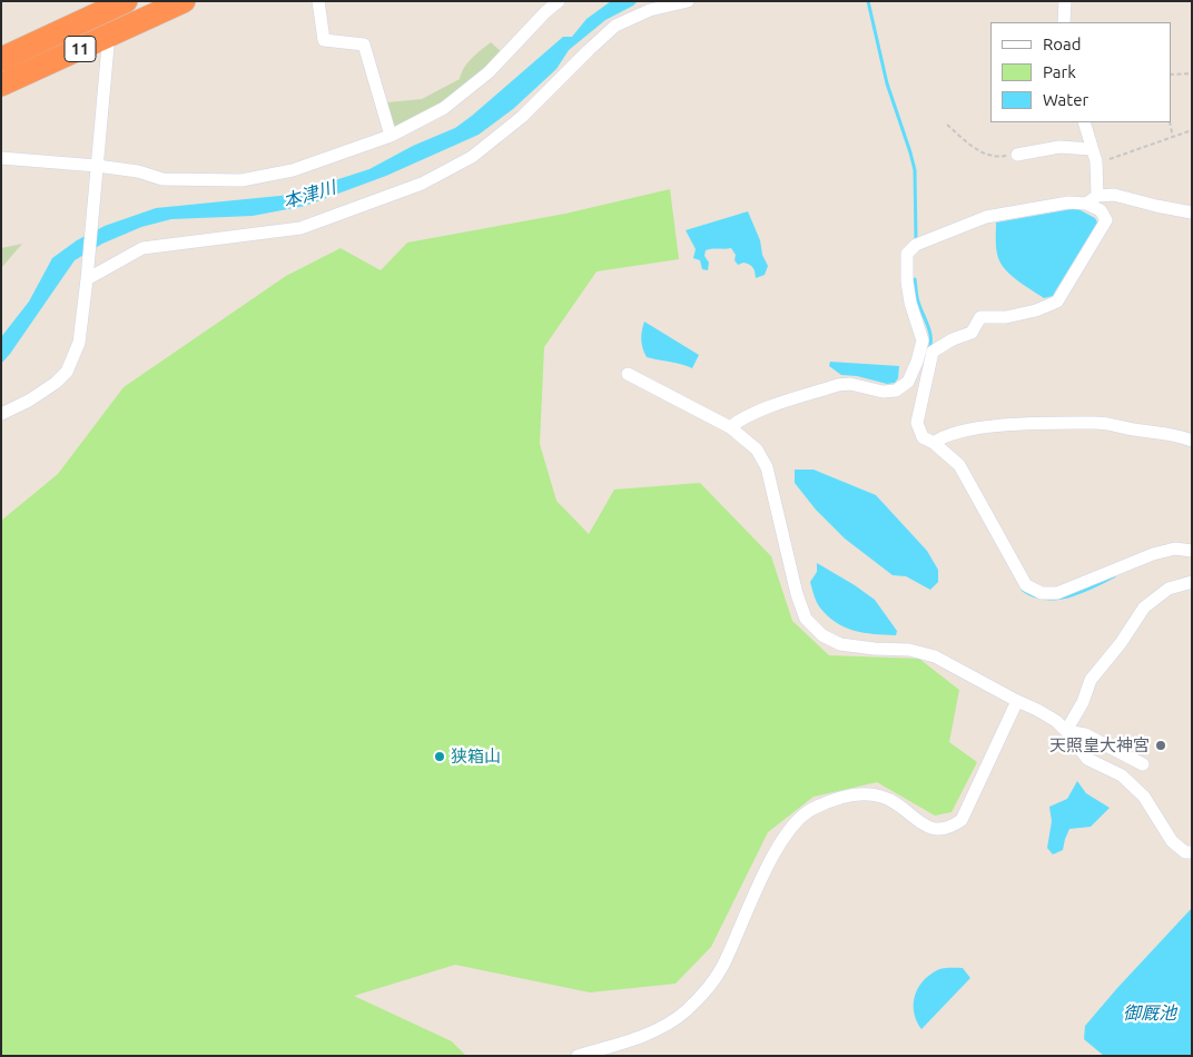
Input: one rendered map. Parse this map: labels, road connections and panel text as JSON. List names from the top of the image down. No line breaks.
{"streets":{"highway":["11"]},"water":["本津川","御厩池"],"places":["天照皇大神宮","狭箱山"],"legend":["Road","Park","Water"]}
